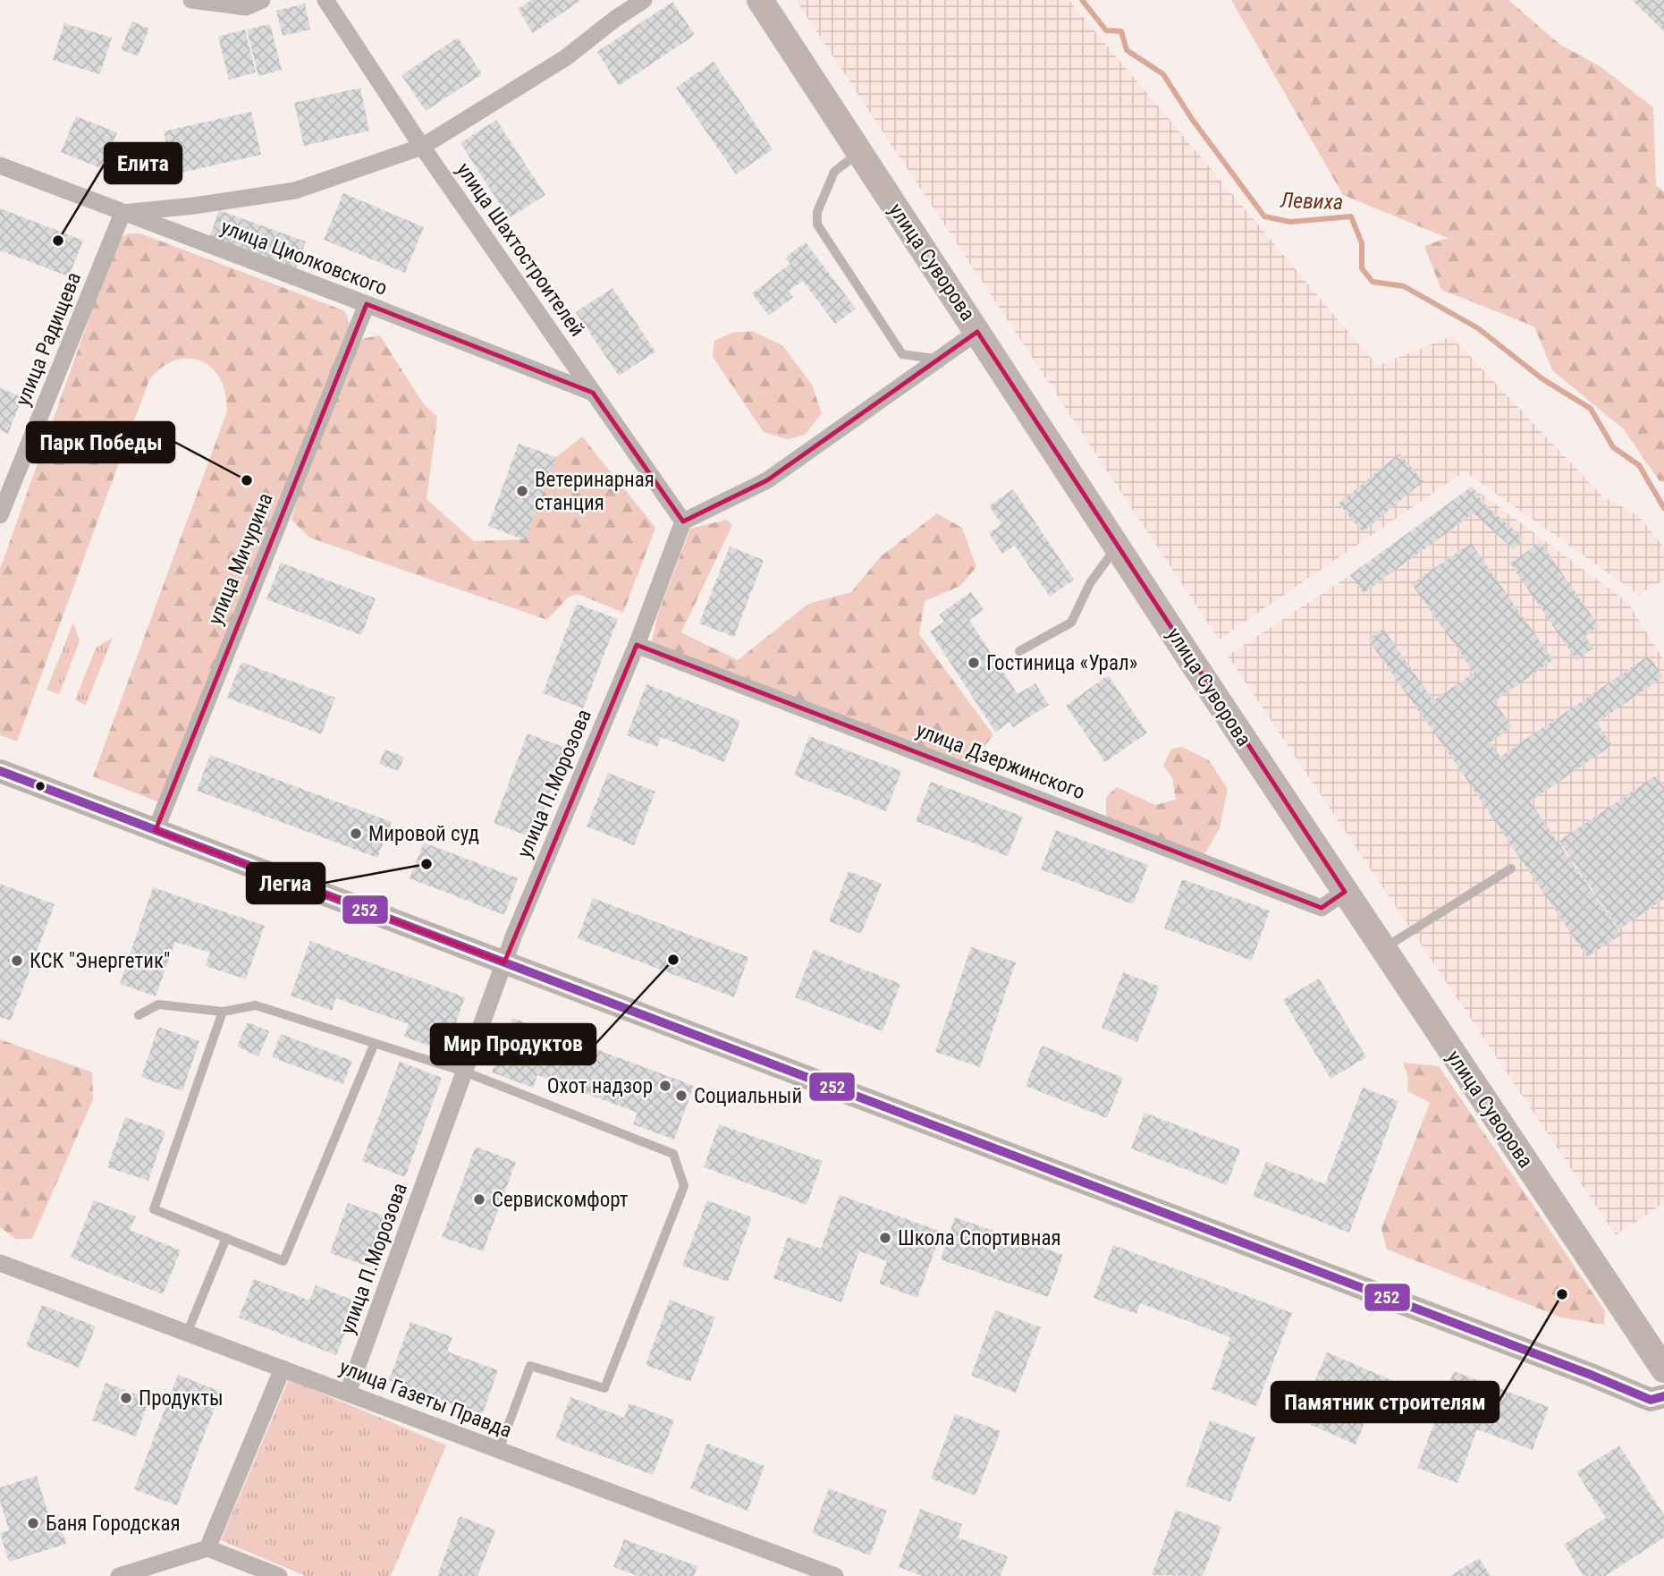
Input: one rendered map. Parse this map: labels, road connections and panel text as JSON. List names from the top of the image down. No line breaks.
{"streets":{"main road":["улица Суворова"],"street":["улица Шахтостроителей","улица Циолковского","улица Радищева","улица Мичурина","улица Дзержинского","улица П.Морозова","улица Газеты Правда"]},"crossings":[["улица Шахтостроителей","улица Циолковского"],["улица Шахтостроителей","улица П.Морозова"],["улица Циолковского","улица Радищева"],["улица Циолковского","улица Мичурина"],["улица Суворова","улица Дзержинского"],["улица Дзержинского","улица П.Морозова"],["улица П.Морозова","улица Газеты Правда"]],"water":["Левиха"],"places":["Елита","Парк Победы","Ветеринарная станция","Гостиница «Урал»","Мировой суд","Легиа","Мир Продуктов","КСК \"Энергетик\"","Охот надзор","Социальный","Сервискомфорт","Школа Спортивная","Памятник строителям","Продукты","Баня Городская"],"lines":["transit line 252"]}
